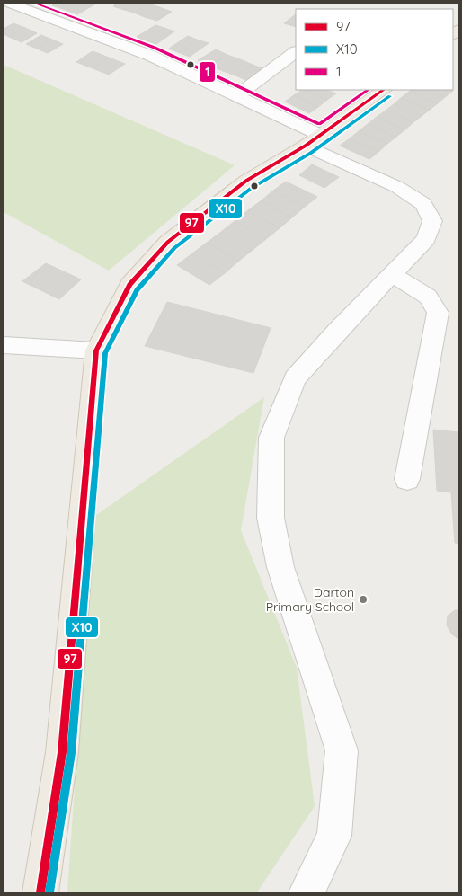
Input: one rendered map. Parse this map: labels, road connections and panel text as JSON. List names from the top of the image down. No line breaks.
{"places":["Darton Primary School"],"lines":["transit line 1","transit line 97","transit line X10"],"legend":["97","X10","1"]}
